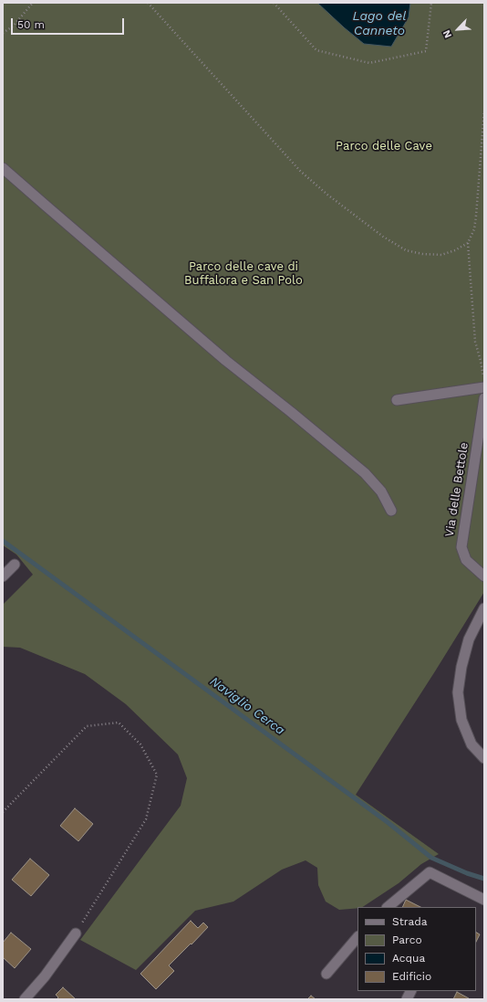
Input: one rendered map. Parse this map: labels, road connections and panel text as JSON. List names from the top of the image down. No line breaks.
{"streets":{"street":["Via delle Bettole"]},"water":["Lago del Canneto","Naviglio Cerca"],"parks":["Parco delle Cave","Parco delle cave di Buffalora e San Polo"],"legend":["Strada","Parco","Acqua","Edificio"],"scale_bar":"50 m","north":"bottom left"}
